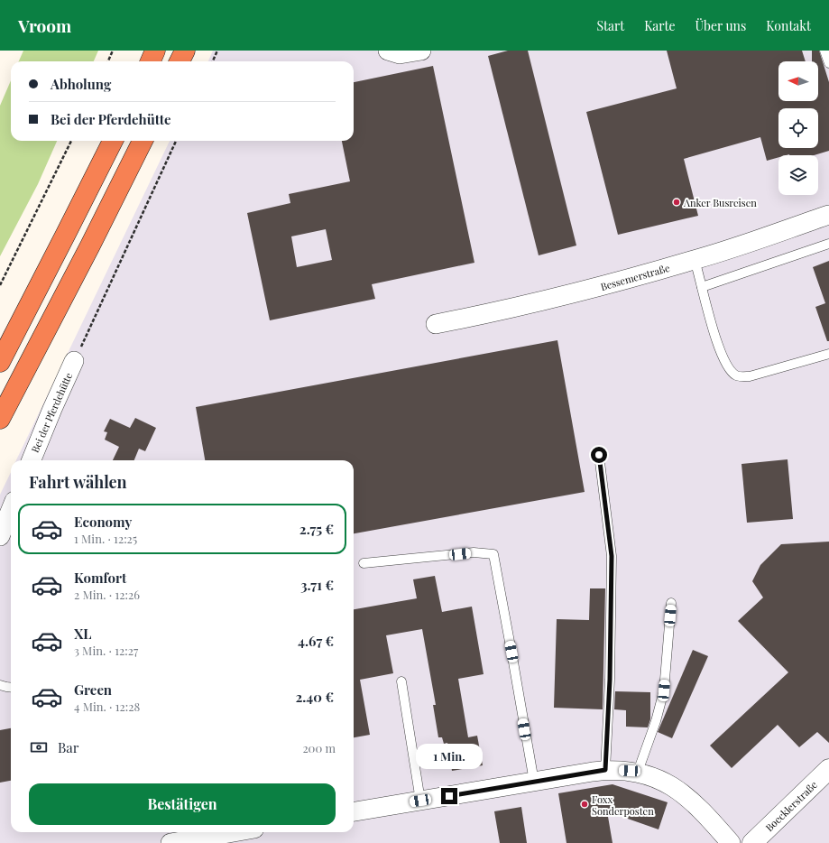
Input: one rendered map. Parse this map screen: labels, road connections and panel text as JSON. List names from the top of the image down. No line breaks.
{"streets":{"street":["Bessemerstraße","Bei der Pferdehütte","Boecklerstraße"]},"places":["Anker Busreisen","Foxx Sonderposten"],"north":"left","page":{"header":"Vroom","nav":["Start","Karte","Über uns","Kontakt"],"banner":["Abholung","Bei der Pferdehütte"],"heading":"Fahrt wählen","list":[{"name":"Economy","note":"1 Min. · 12:25","value":"2.75 €"},{"name":"Komfort","note":"2 Min. · 12:26","value":"3.71 €"},{"name":"XL","note":"3 Min. · 12:27","value":"4.67 €"},{"name":"Green","note":"4 Min. · 12:28","value":"2.40 €"}],"pay":["Bar","200 m"],"bubble":"1 Min.","buttons":"Bestätigen"}}
